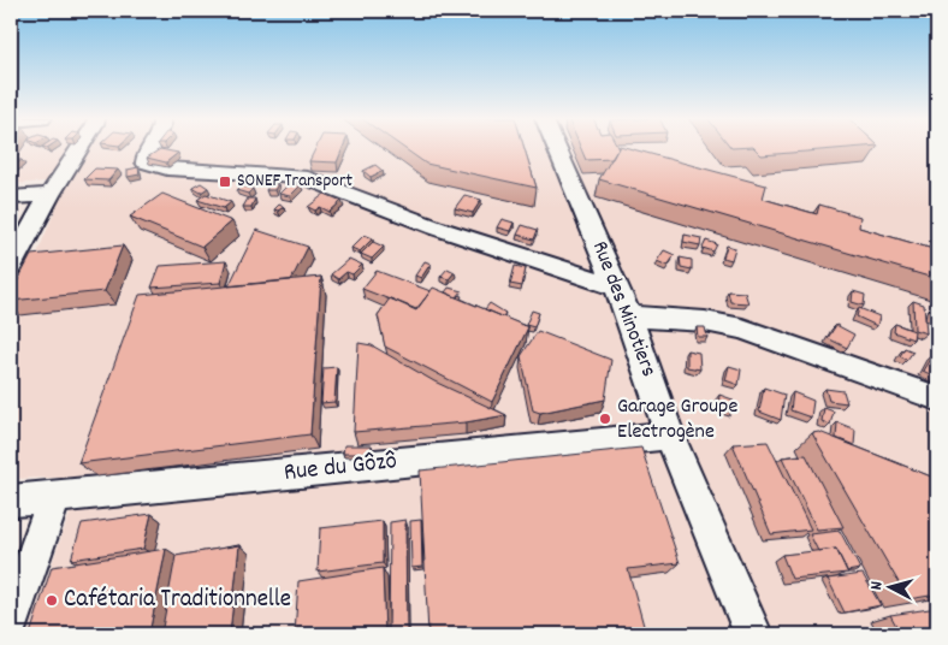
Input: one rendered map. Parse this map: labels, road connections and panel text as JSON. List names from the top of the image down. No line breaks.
{"streets":{"street":["Rue des Minotiers","Rue du Gôzô"]},"crossings":[["Rue des Minotiers","Rue du Gôzô"]],"places":{"transit":["SONEF Transport"],"other":["Garage Groupe Electrogène","Cafétaria Traditionnelle"]},"north":"left"}
